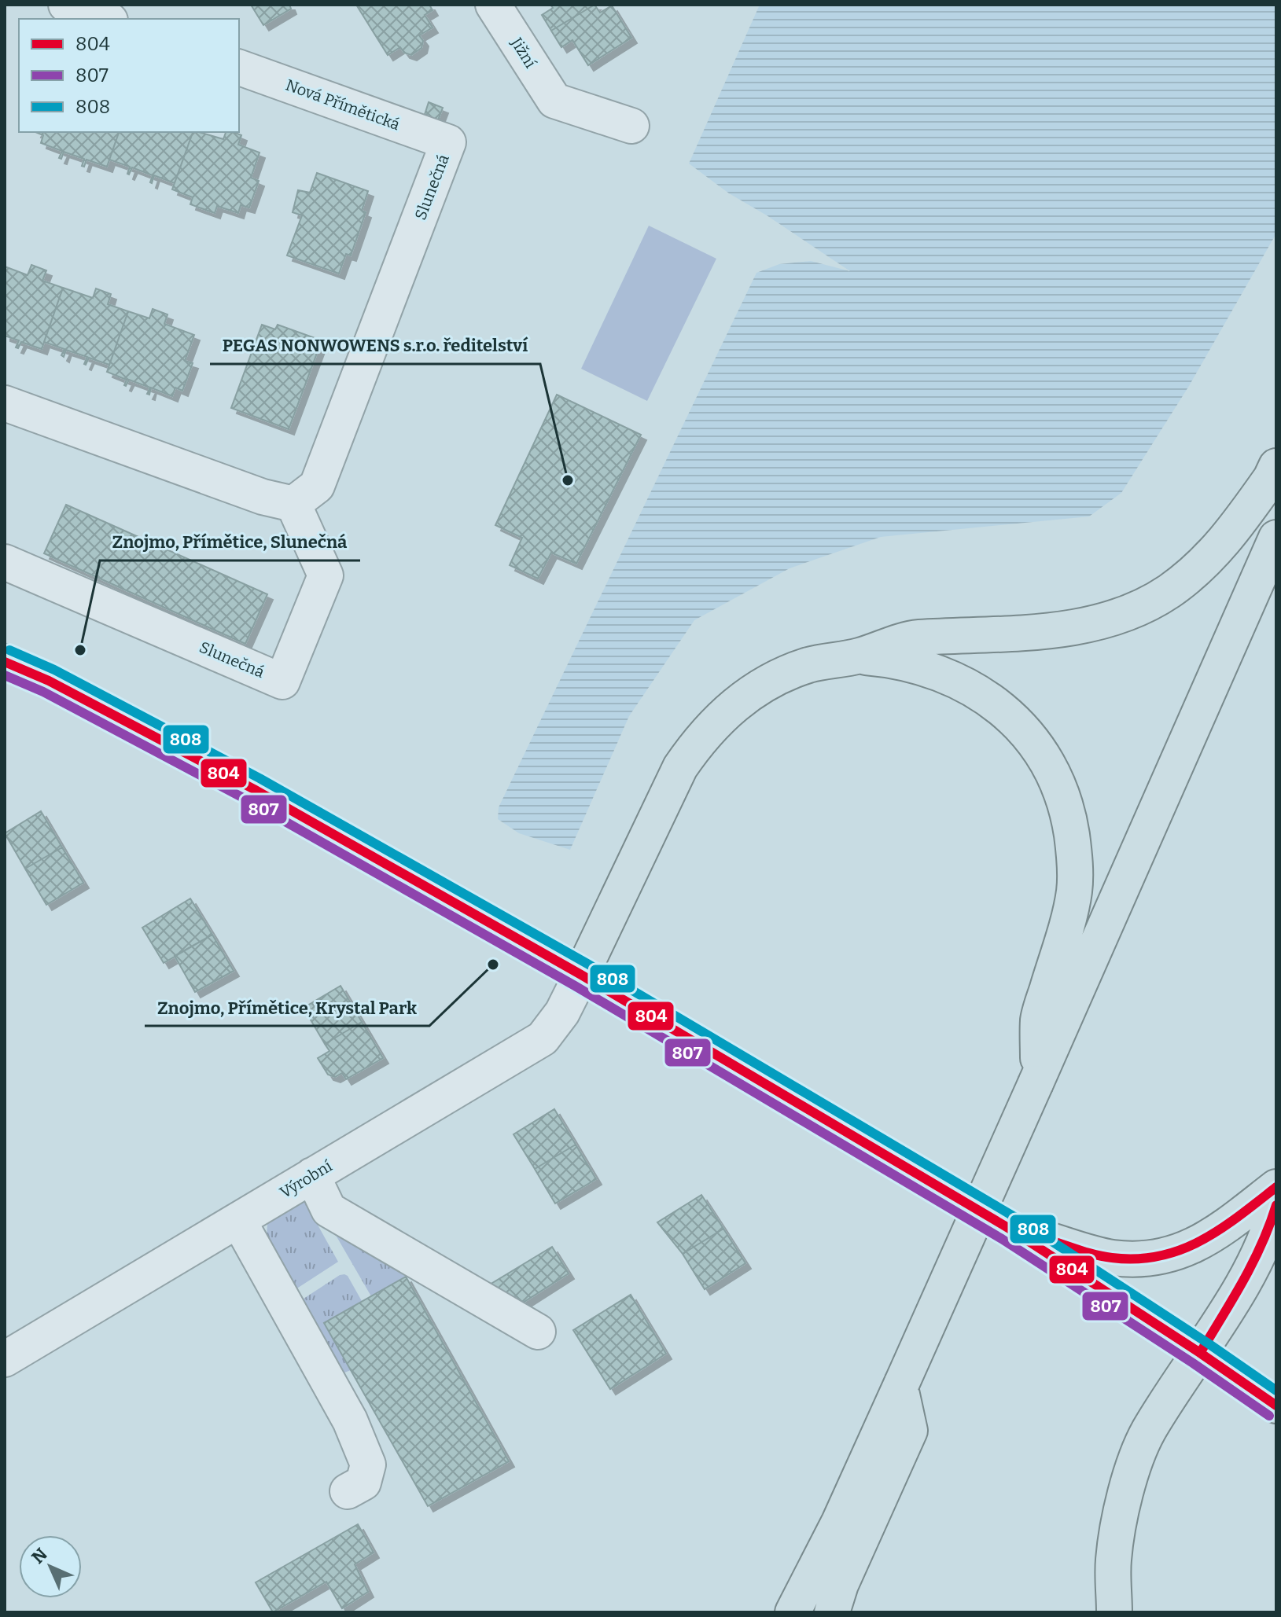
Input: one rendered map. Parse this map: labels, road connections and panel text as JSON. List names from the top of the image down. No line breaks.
{"streets":{"street":["Jižní","Nová Přímětická","Slunečná","Výrobní"]},"crossings":[["Nová Přímětická","Slunečná"]],"places":["PEGAS NONWOWENS s.r.o. ředitelství","Znojmo, Přímětice, Slunečná","Znojmo, Přímětice, Krystal Park"],"lines":["transit line 808","transit line 804","transit line 807"],"legend":["804","807","808"],"north":"top left"}
